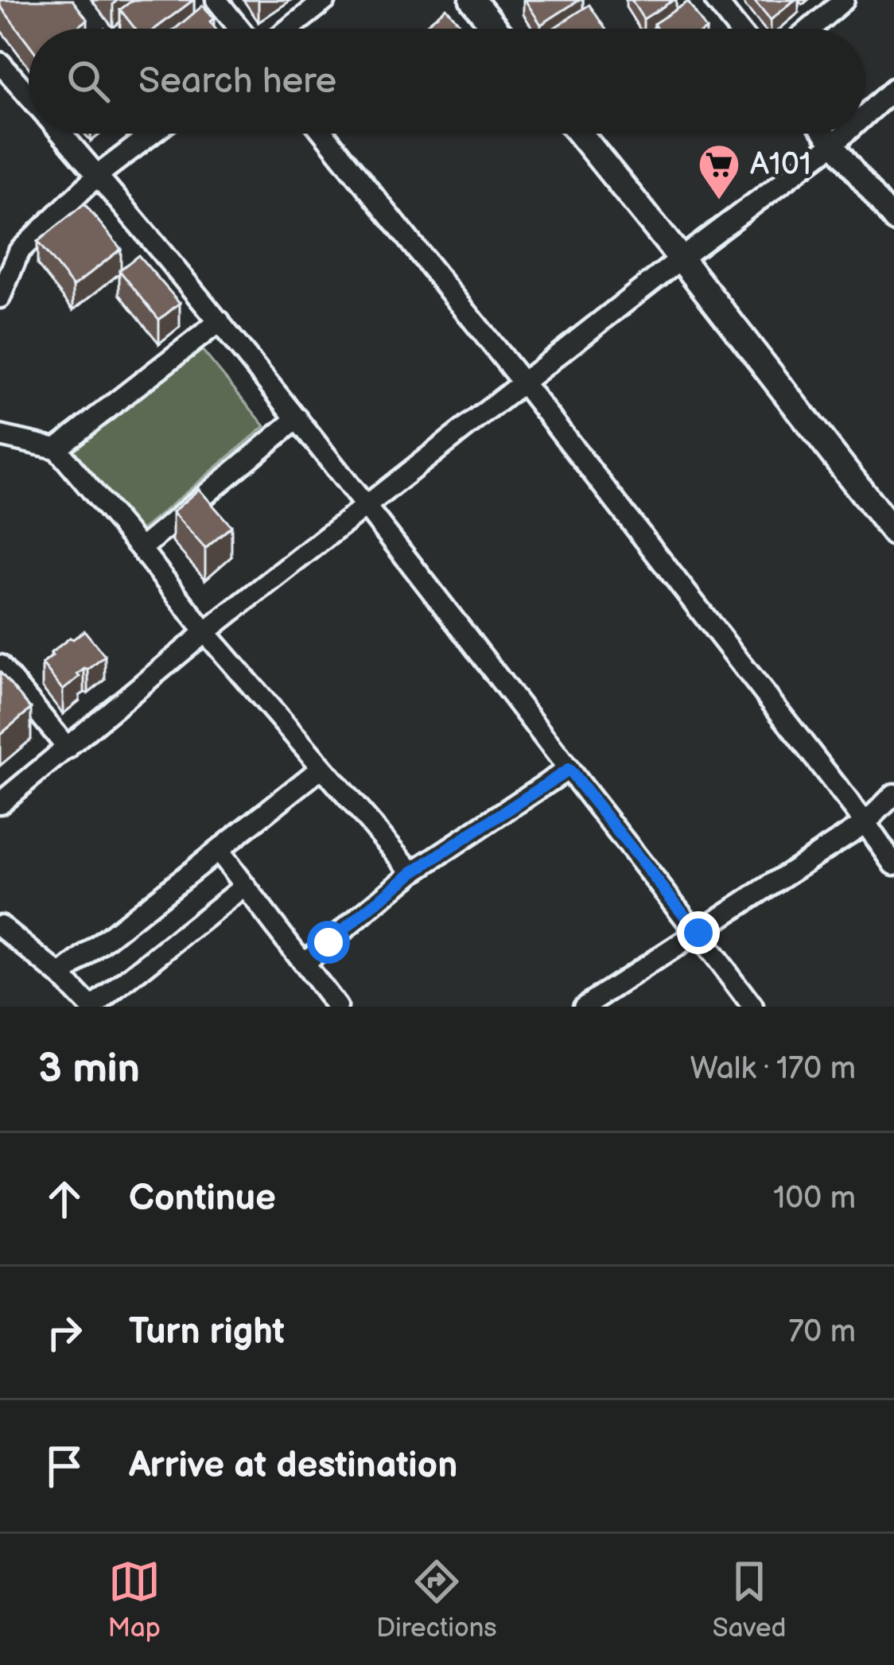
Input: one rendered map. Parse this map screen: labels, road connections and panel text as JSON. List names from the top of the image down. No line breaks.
{"places":{"supermarket":["A101"]},"page":{"search":"Search here","heading":["3 min","Walk · 170 m"],"list":[["Continue","100 m"],["Turn right","70 m"],"Arrive at destination"],"nav":["Map","Directions","Saved"]}}
